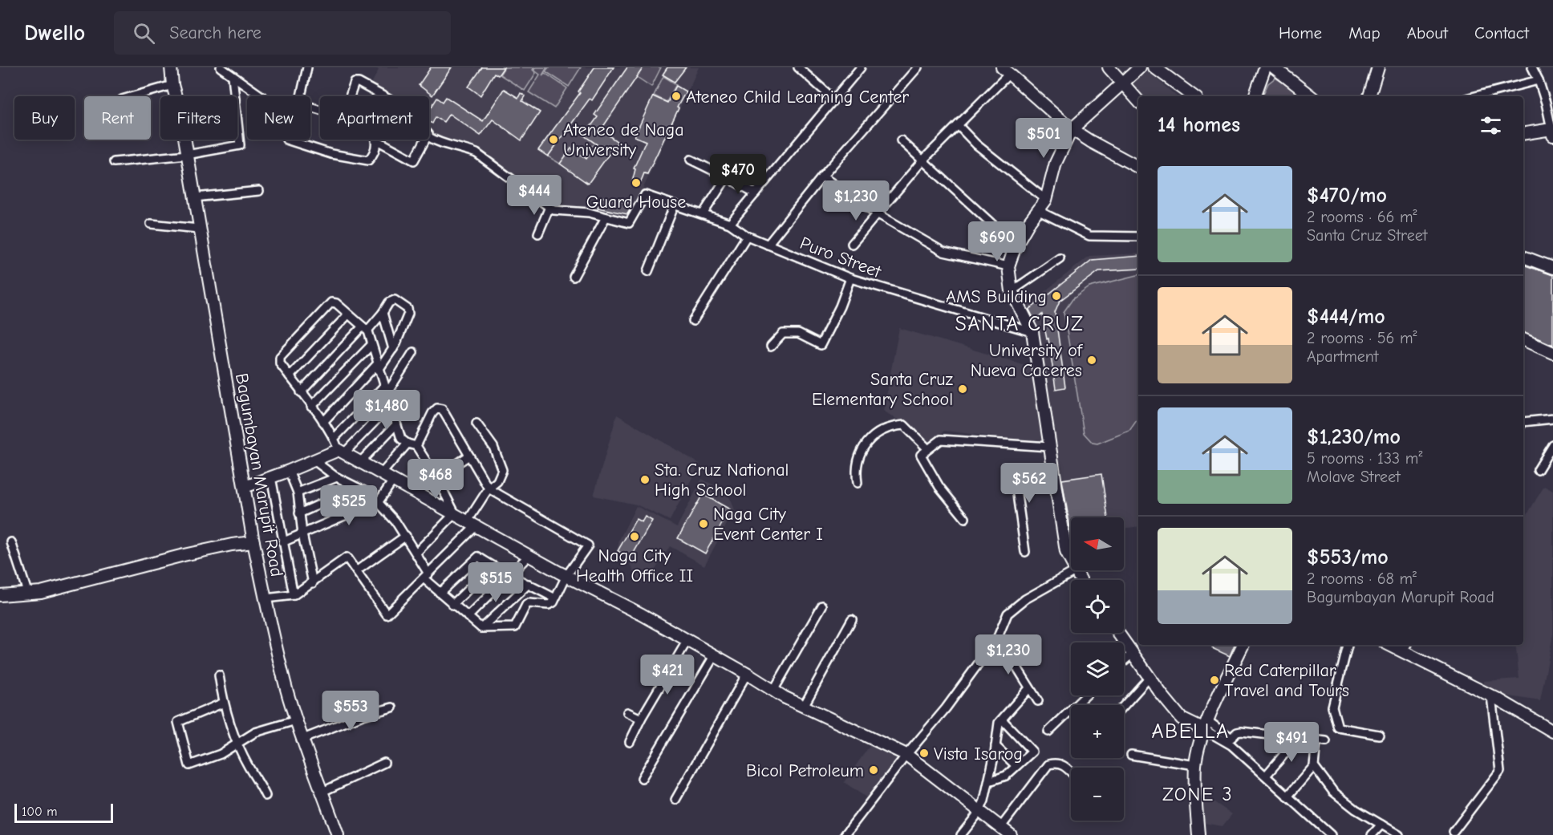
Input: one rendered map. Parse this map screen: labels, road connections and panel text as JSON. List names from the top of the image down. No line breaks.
{"streets":{"street":["Puro Street","Bagumbayan Marupit Road"]},"districts":["SANTA CRUZ","ABELLA","ZONE 3"],"places":["Ateneo Child Learning Center","Ateneo de Naga University","Guard House","AMS Building","University of Nueva Caceres","Santa Cruz Elementary School","Sta. Cruz National High School","Naga City Event Center I","Naga City Health Office II","Red Caterpillar Travel and Tours","Vista Isarog","Bicol Petroleum"],"scale_bar":"100 m","north":"left","page":{"header":"Dwello","search":"Search here","nav":["Home","Map","About","Contact"],"chip":["Buy","Rent","Filters","New","Apartment"],"heading":"14 homes","price":["$501","$470","$444","$1,230","$690","$1,480","$468","$562","$525","$515","$1,230","$421","$553","$491"],"list":[{"name":"$470/mo","note":"2 rooms · 66 m² · Santa Cruz Street"},{"name":"$444/mo","note":"2 rooms · 56 m² · Apartment"},{"name":"$1,230/mo","note":"5 rooms · 133 m² · Molave Street"},{"name":"$553/mo","note":"2 rooms · 68 m² · Bagumbayan Marupit Road"}],"map_buttons":["+","−"],"scale":"100 m"}}
